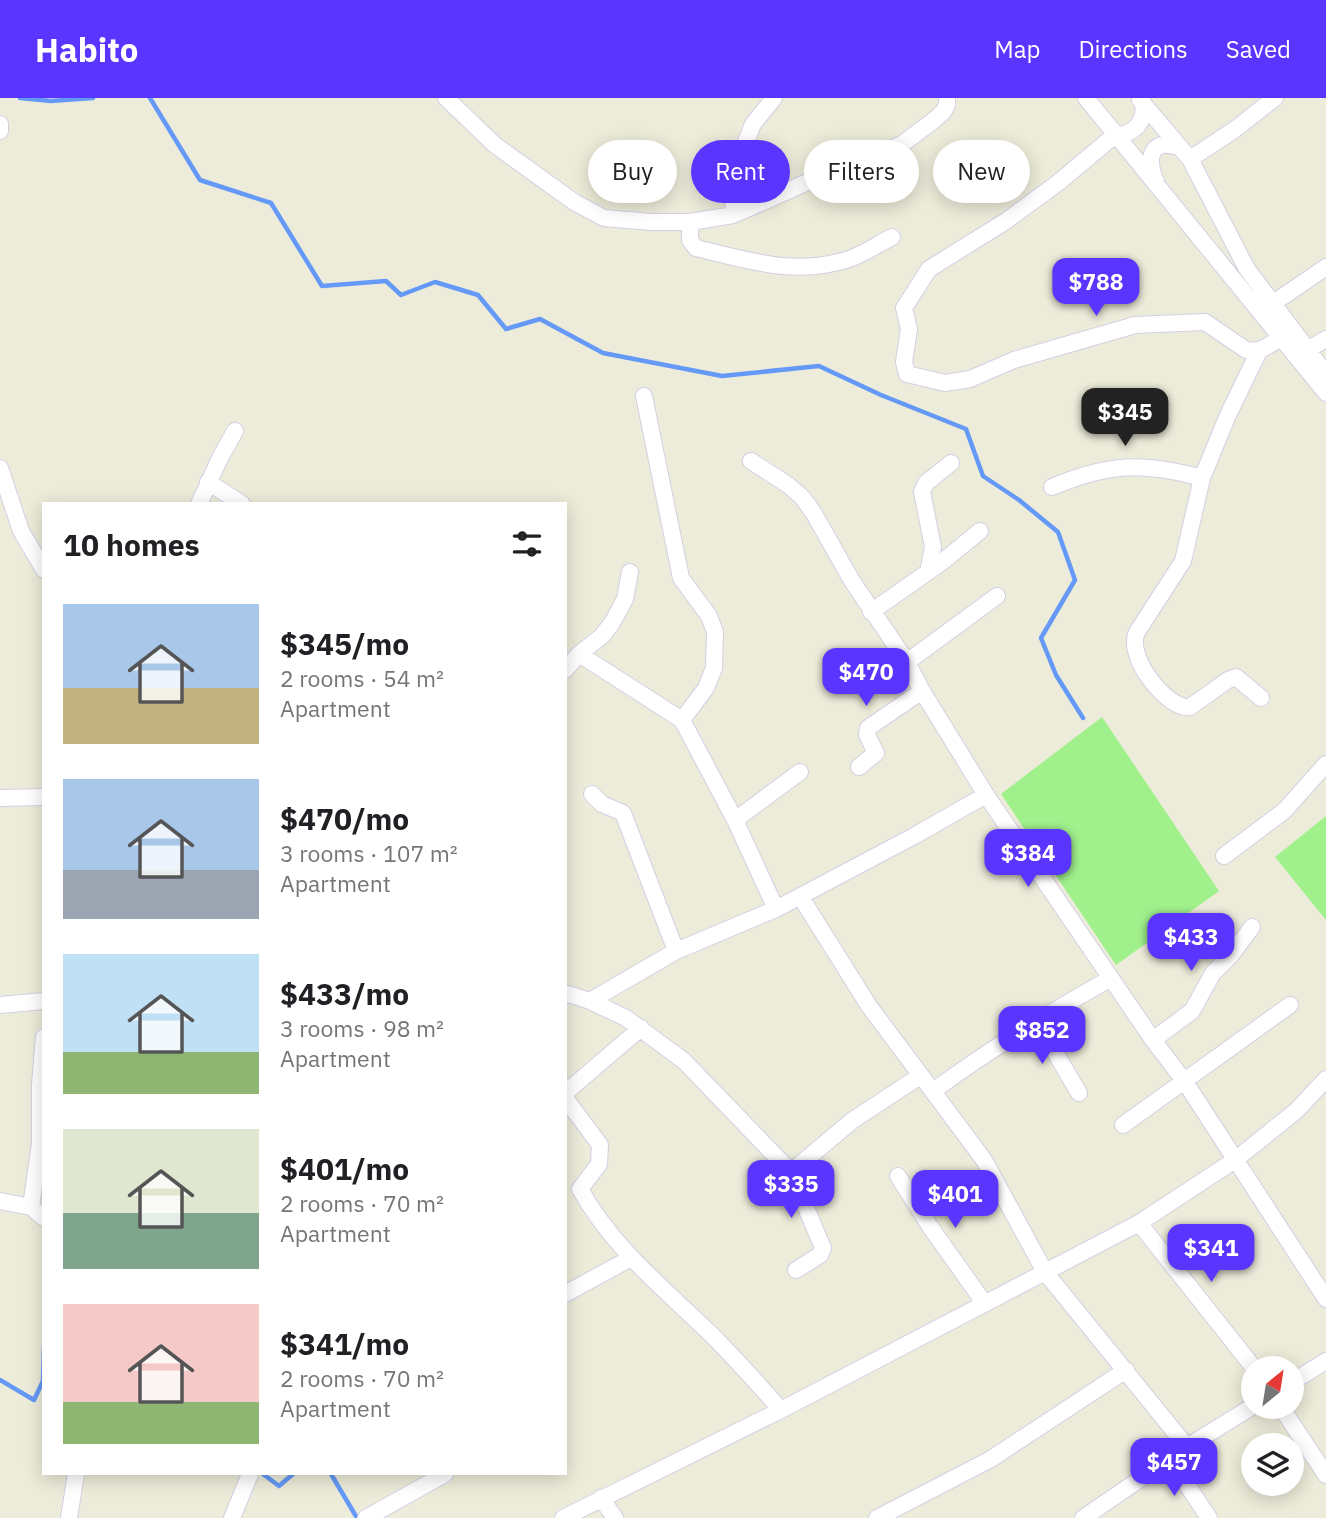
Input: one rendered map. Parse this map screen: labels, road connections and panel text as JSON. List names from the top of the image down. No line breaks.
{"north":"top right","page":{"header":"Habito","nav":["Map","Directions","Saved"],"chip":["Buy","Rent","Filters","New"],"price":["$788","$345","$470","$384","$433","$852","$335","$401","$341","$457"],"heading":"10 homes","list":[{"name":"$345/mo","note":"2 rooms · 54 m² · Apartment"},{"name":"$470/mo","note":"3 rooms · 107 m² · Apartment"},{"name":"$433/mo","note":"3 rooms · 98 m² · Apartment"},{"name":"$401/mo","note":"2 rooms · 70 m² · Apartment"},{"name":"$341/mo","note":"2 rooms · 70 m² · Apartment"}]}}
